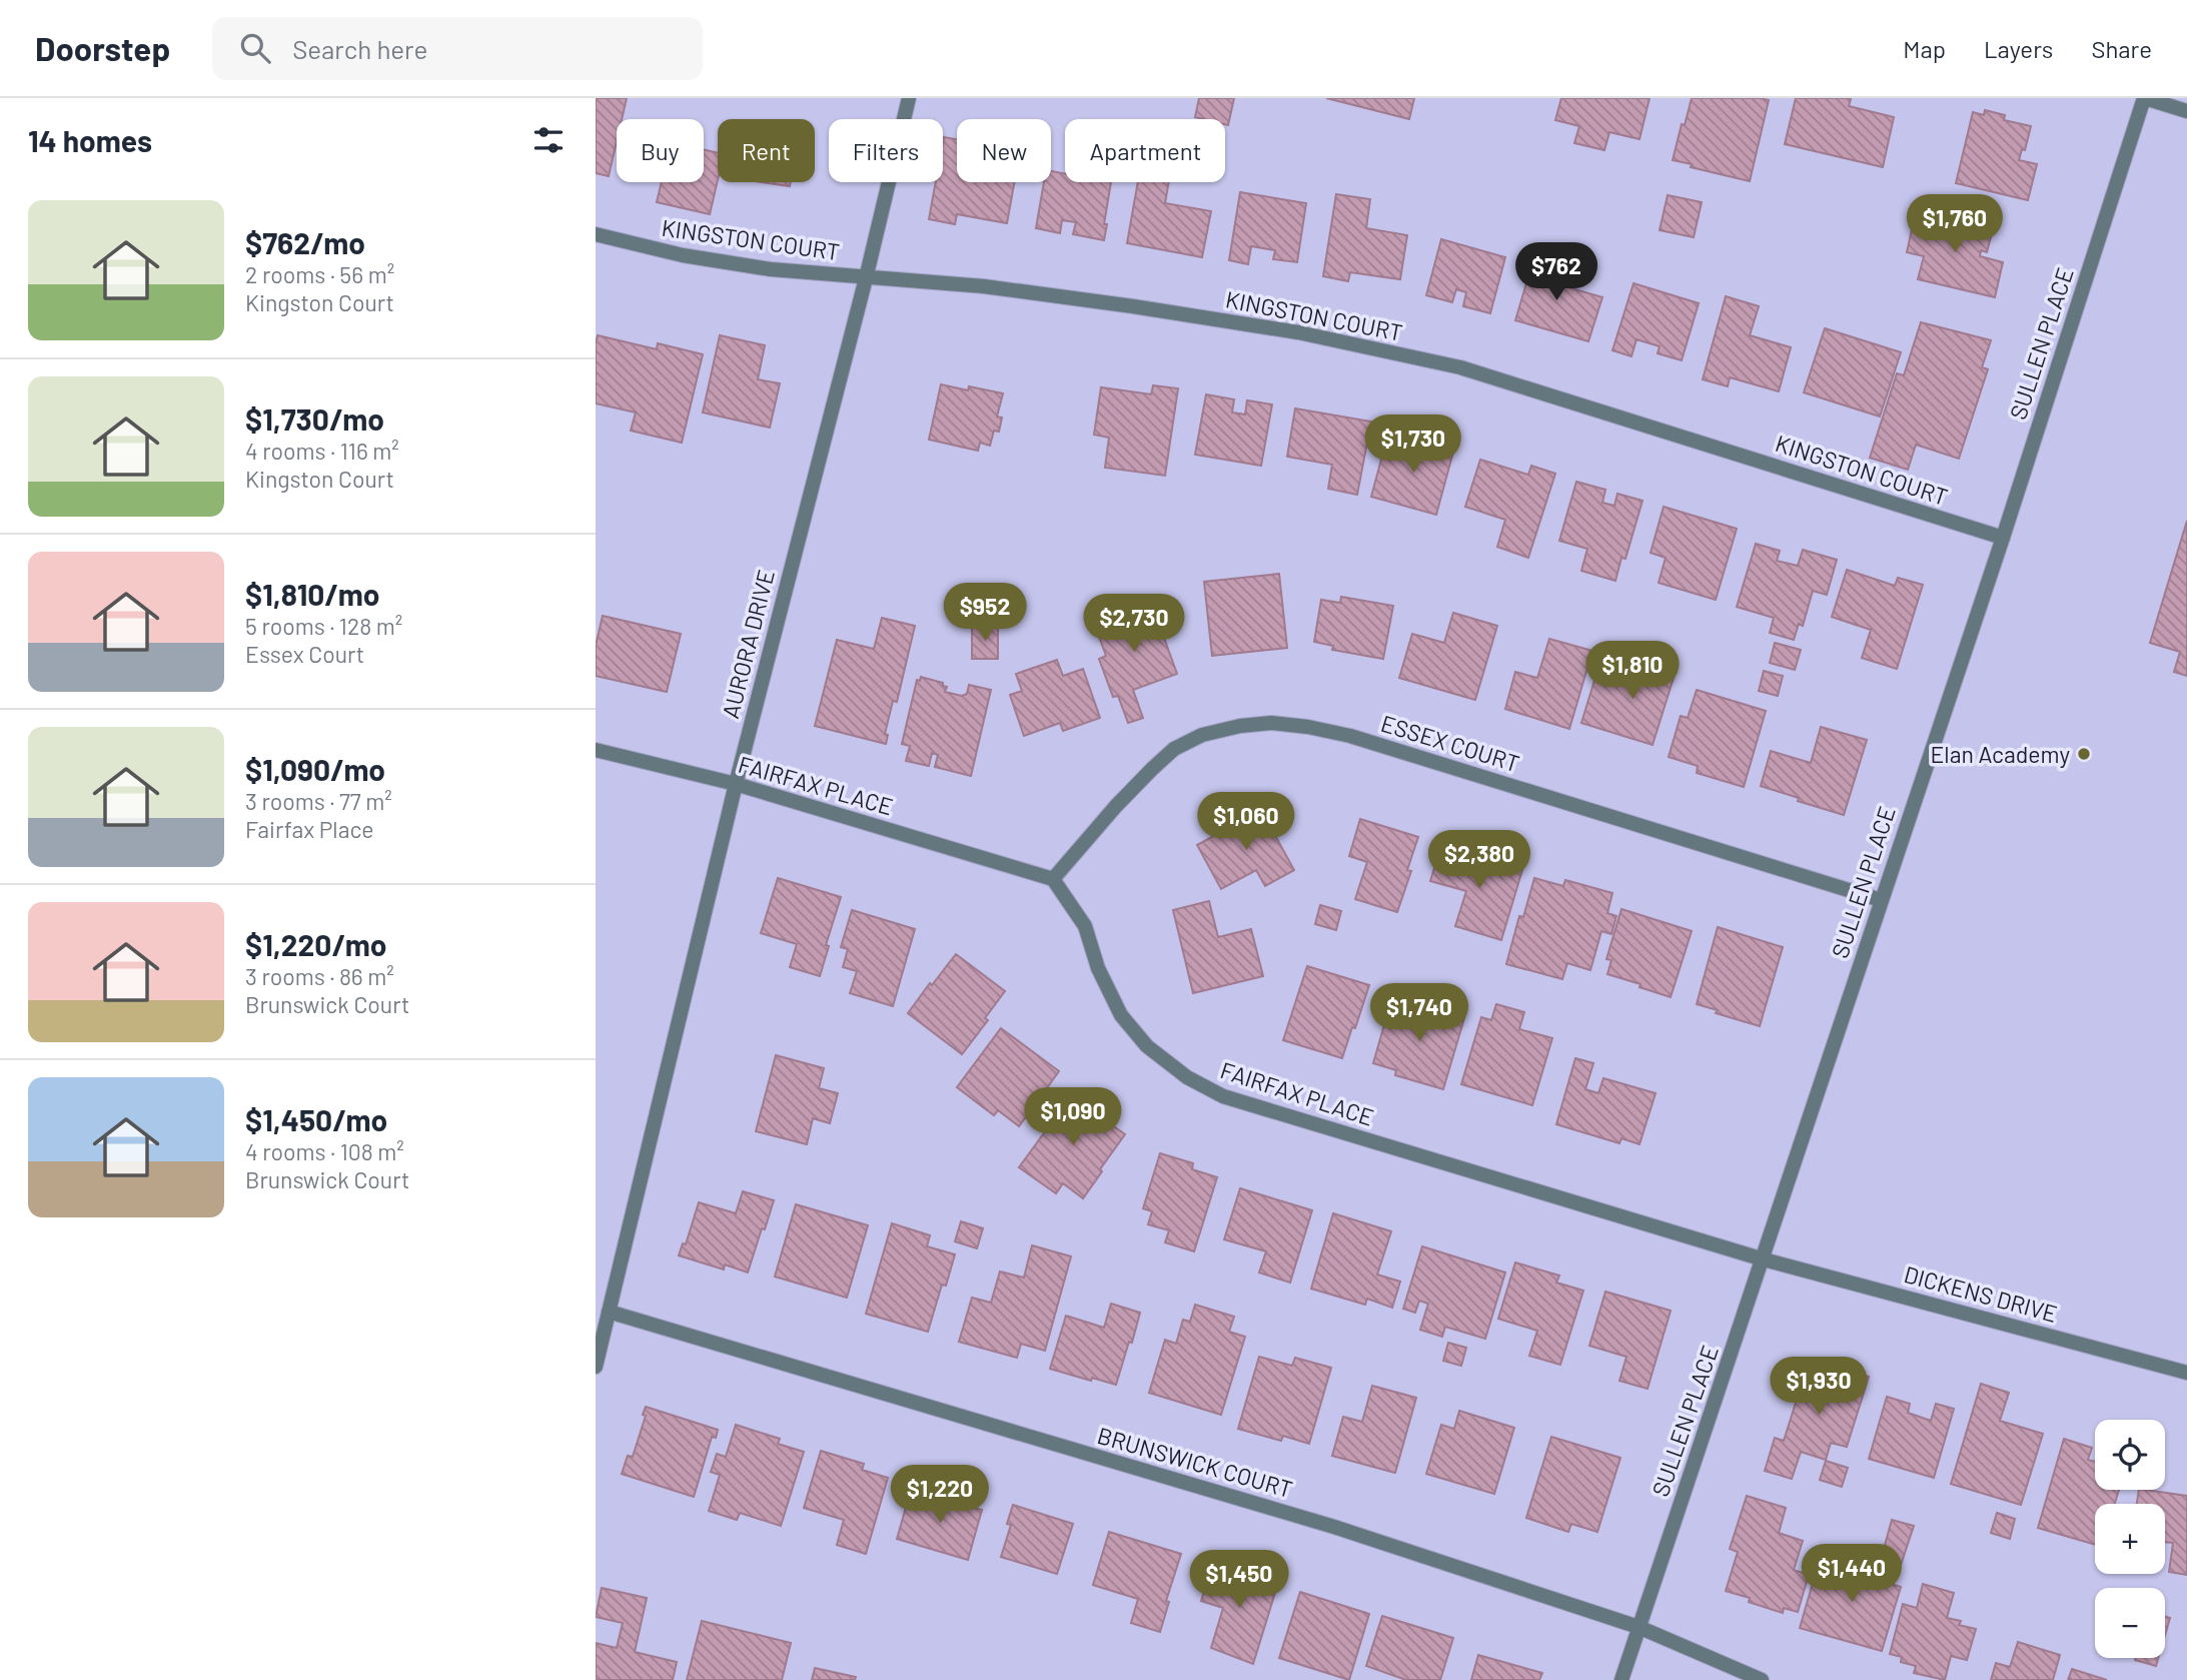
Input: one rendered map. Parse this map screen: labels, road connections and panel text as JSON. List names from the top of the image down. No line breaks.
{"streets":{"street":["KINGSTON COURT","SULLEN PLACE","AURORA DRIVE","ESSEX COURT","FAIRFAX PLACE","DICKENS DRIVE","BRUNSWICK COURT"]},"crossings":[["KINGSTON COURT","SULLEN PLACE"],["KINGSTON COURT","AURORA DRIVE"],["SULLEN PLACE","ESSEX COURT"],["SULLEN PLACE","FAIRFAX PLACE"],["SULLEN PLACE","DICKENS DRIVE"],["SULLEN PLACE","BRUNSWICK COURT"],["AURORA DRIVE","FAIRFAX PLACE"],["AURORA DRIVE","BRUNSWICK COURT"],["ESSEX COURT","FAIRFAX PLACE"],["FAIRFAX PLACE","DICKENS DRIVE"]],"places":["Elan Academy"],"page":{"header":"Doorstep","search":"Search here","nav":["Map","Layers","Share"],"heading":"14 homes","chip":["Buy","Rent","Filters","New","Apartment"],"list":[{"name":"$762/mo","note":"2 rooms · 56 m² · Kingston Court"},{"name":"$1,730/mo","note":"4 rooms · 116 m² · Kingston Court"},{"name":"$1,810/mo","note":"5 rooms · 128 m² · Essex Court"},{"name":"$1,090/mo","note":"3 rooms · 77 m² · Fairfax Place"},{"name":"$1,220/mo","note":"3 rooms · 86 m² · Brunswick Court"},{"name":"$1,450/mo","note":"4 rooms · 108 m² · Brunswick Court"}],"price":["$1,760","$762","$1,730","$952","$2,730","$1,810","$1,060","$2,380","$1,740","$1,090","$1,930","$1,220","$1,440","$1,450"],"map_buttons":["+","−"]}}
